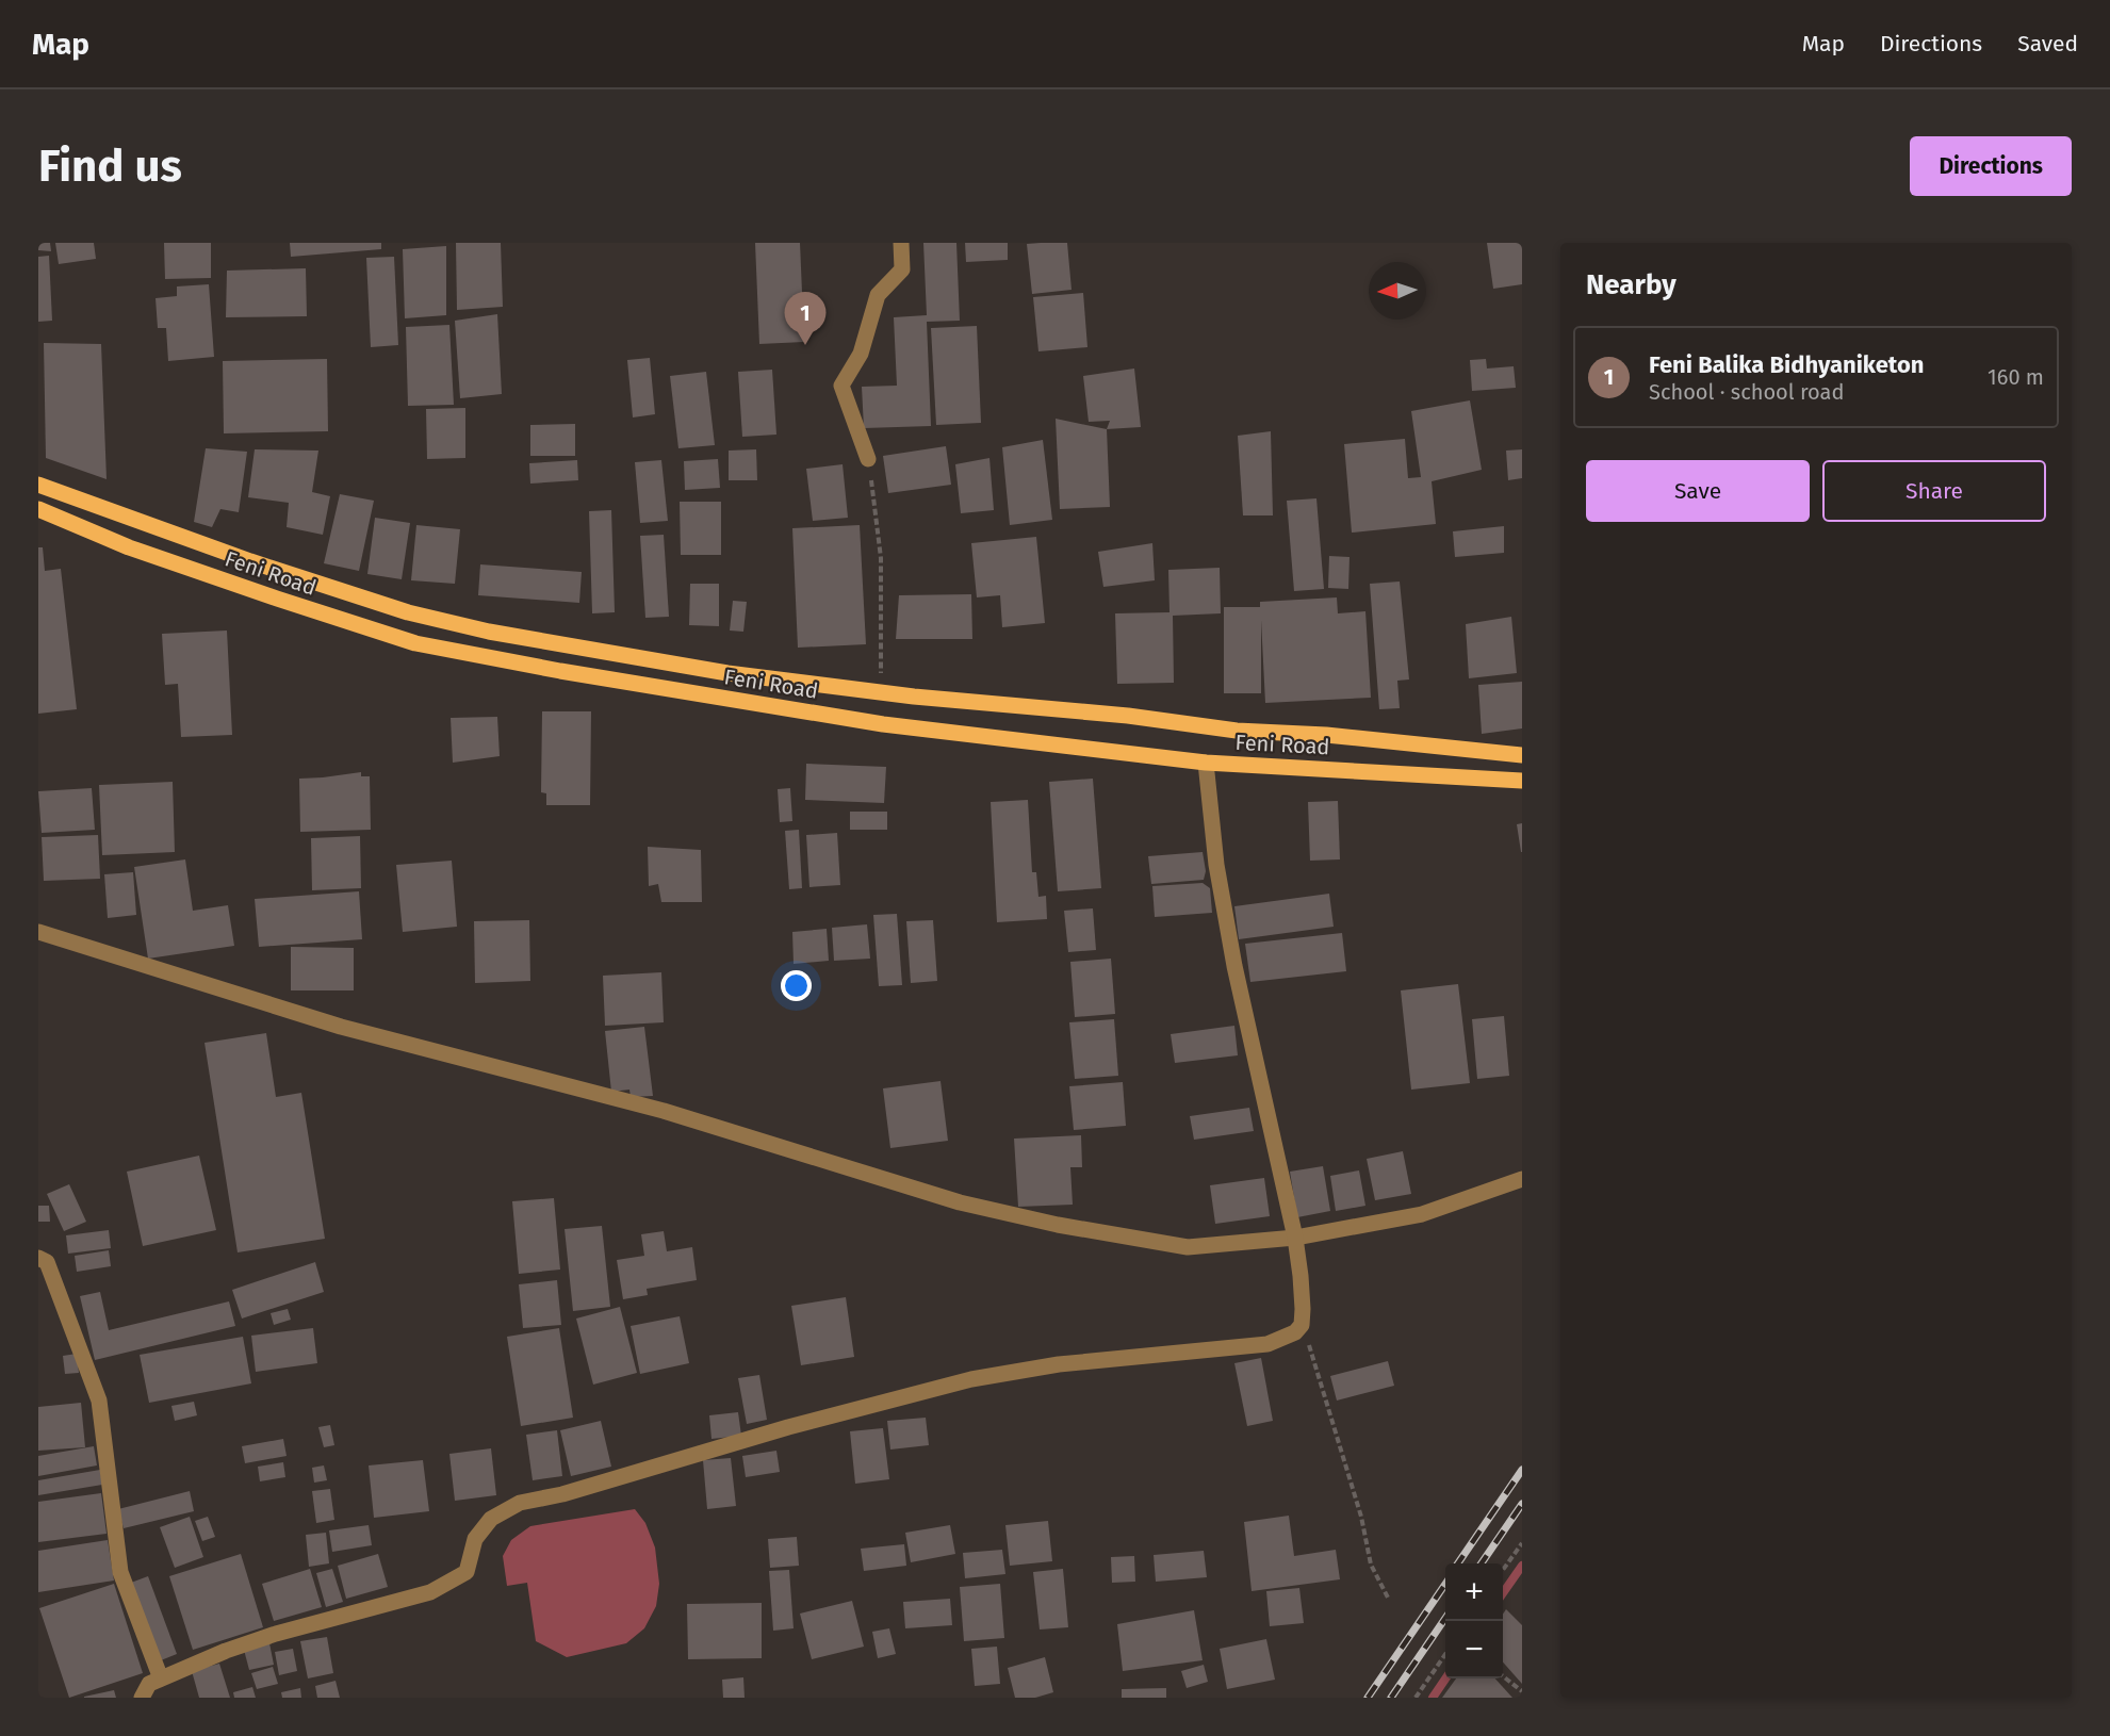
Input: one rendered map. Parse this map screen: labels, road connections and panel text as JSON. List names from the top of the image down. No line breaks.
{"streets":{"main road":["Feni Road"]},"north":"left","page":{"header":"Map","nav":["Map","Directions","Saved"],"buttons":["Directions",["Save","Share"]],"title":"Find us","heading":"Nearby","pins":"1","list":[{"mark":"1","name":"Feni Balika Bidhyaniketon","note":"School · school road","value":"160 m"}],"map_buttons":["+","−"]}}
